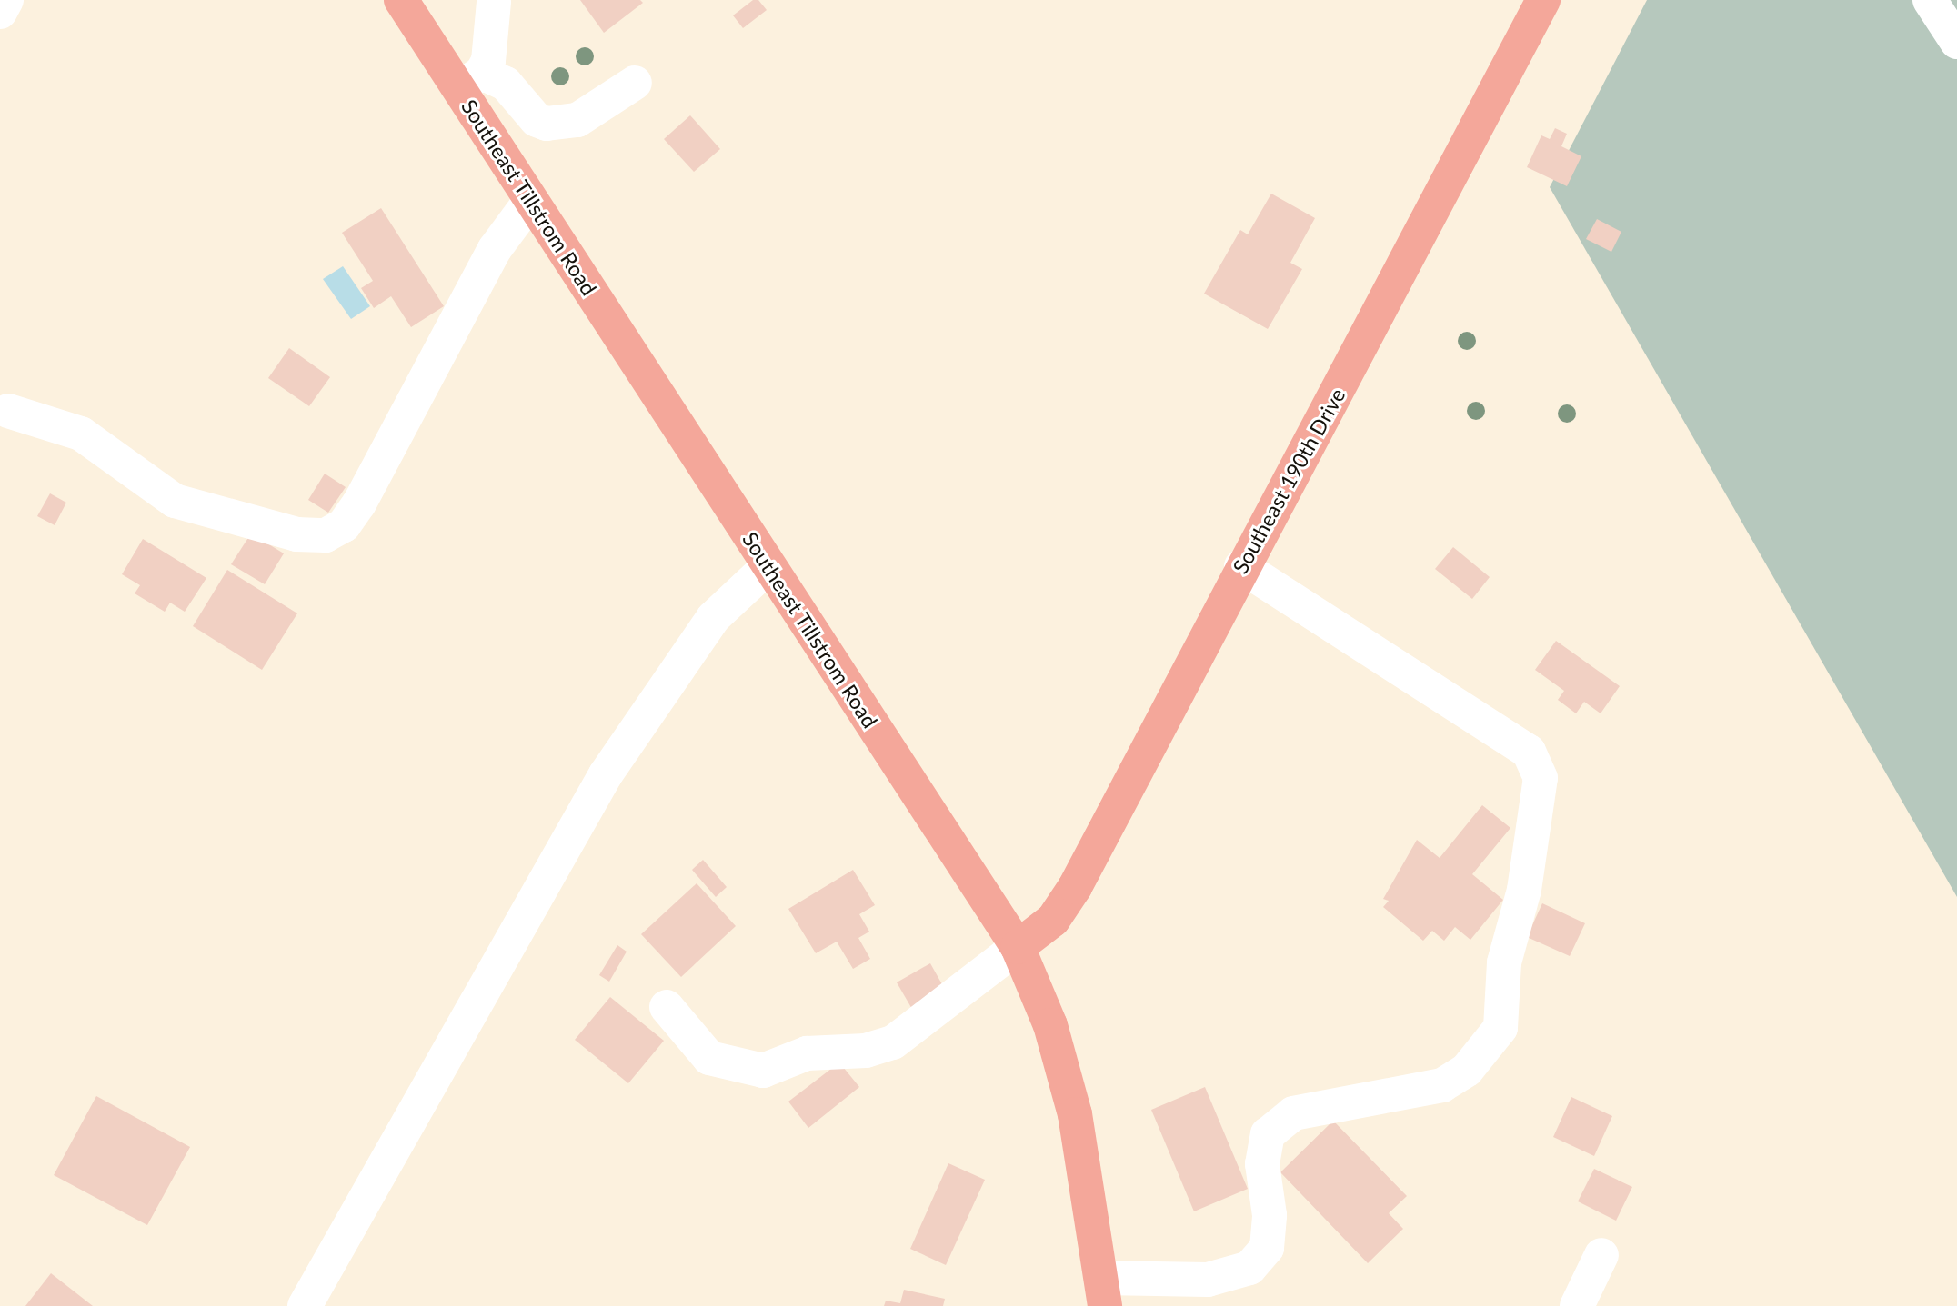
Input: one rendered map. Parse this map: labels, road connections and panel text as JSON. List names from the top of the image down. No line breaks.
{"streets":{"main road":["Southeast Tillstrom Road","Southeast 190th Drive"]},"crossings":[["Southeast Tillstrom Road","Southeast 190th Drive"]]}
